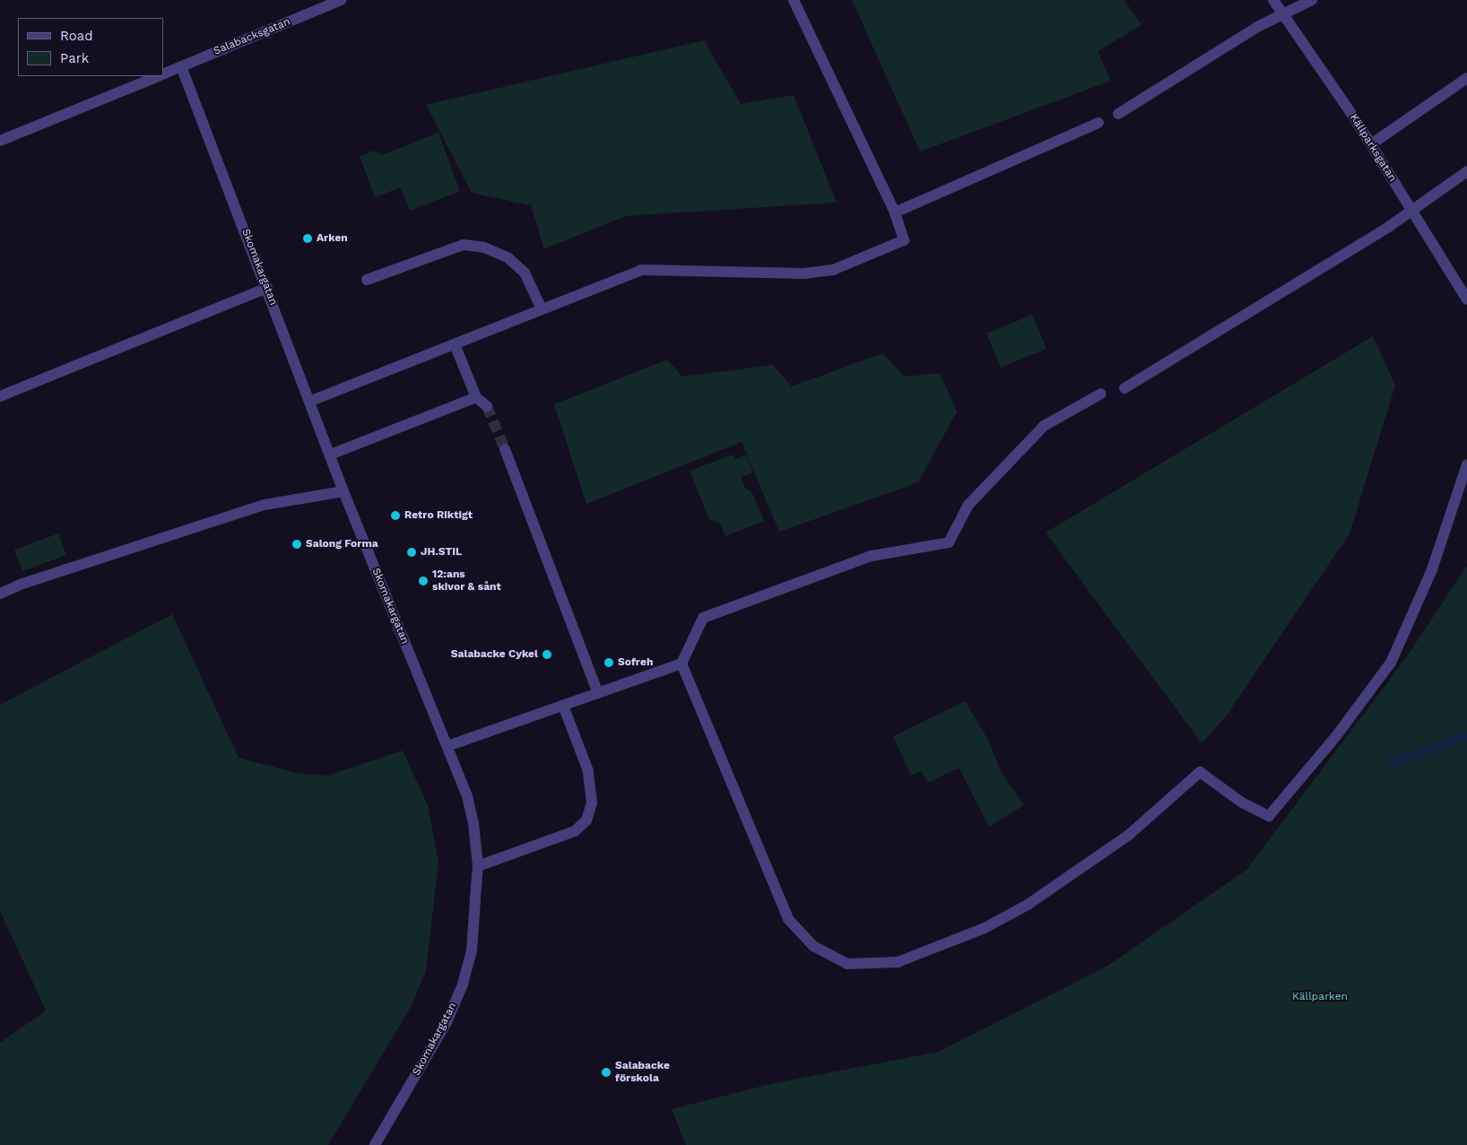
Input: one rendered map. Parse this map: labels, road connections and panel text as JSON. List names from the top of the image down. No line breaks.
{"streets":{"street":["Salabacksgatan","Källparksgatan","Skomakargatan"]},"crossings":[["Salabacksgatan","Skomakargatan"]],"parks":["Källparken"],"places":["Arken","Retro Riktigt","Salong Forma","JH.STIL","12:ans skivor & sånt","Salabacke Cykel","Sofreh","Salabacke förskola"],"legend":["Road","Park"]}
